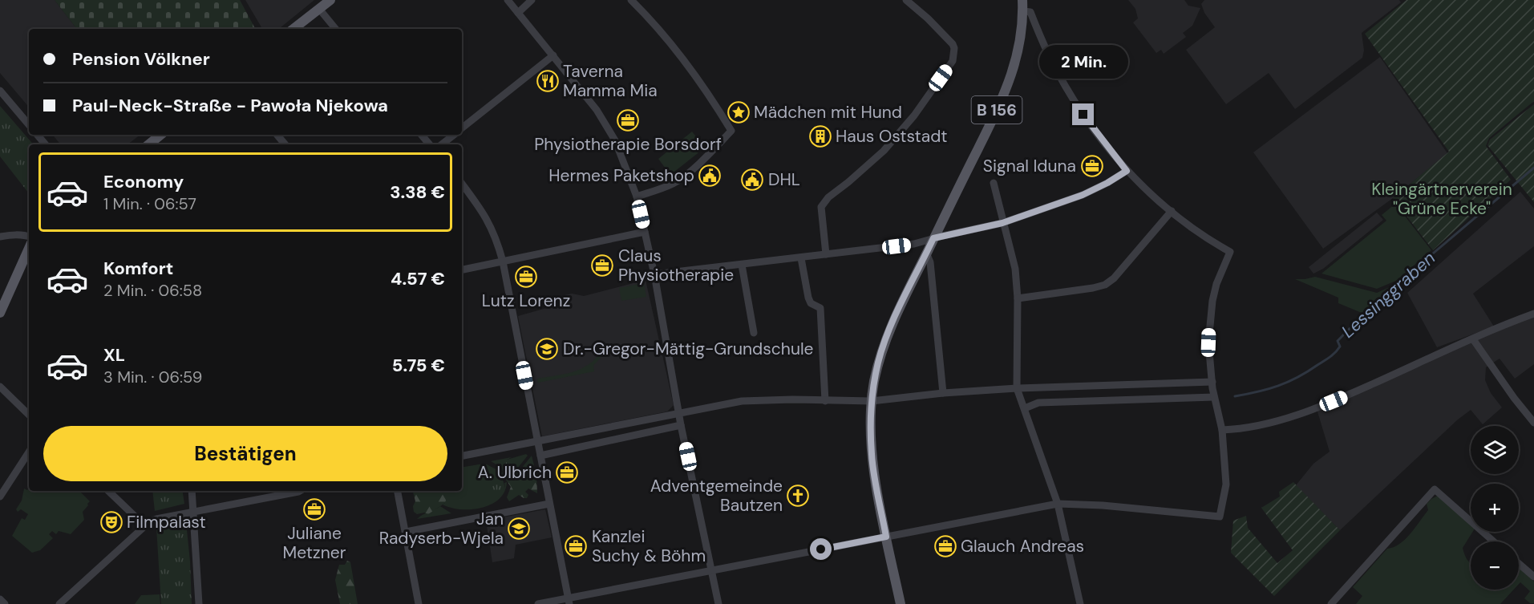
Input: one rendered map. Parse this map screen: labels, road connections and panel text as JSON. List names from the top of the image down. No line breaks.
{"streets":{"main road":["B 156"]},"water":["Lessinggraben"],"parks":["Kleingärtnerverein \"Grüne Ecke\""],"places":{"restaurant":["Taverna Mamma Mia"],"place":["Mädchen mit Hund"],"office":["Physiotherapie Borsdorf","Signal Iduna","Claus Physiotherapie","Lutz Lorenz","A. Ulbrich","Juliane Metzner","Kanzlei Suchy & Böhm","Glauch Andreas"],"building":["Haus Oststadt"],"public building":["Hermes Paketshop","DHL"],"school or university":["Dr.-Gregor-Mättig-Grundschule","Jan Radyserb-Wjela"],"church":["Adventgemeinde Bautzen"],"theatre":["Filmpalast"]},"page":{"banner":["Pension Völkner","Paul-Neck-Straße - Pawoła Njekowa"],"bubble":"2 Min.","list":[{"name":"Economy","note":"1 Min. · 06:57","value":"3.38 €"},{"name":"Komfort","note":"2 Min. · 06:58","value":"4.57 €"},{"name":"XL","note":"3 Min. · 06:59","value":"5.75 €"}],"buttons":"Bestätigen","map_buttons":["+","−"]}}
